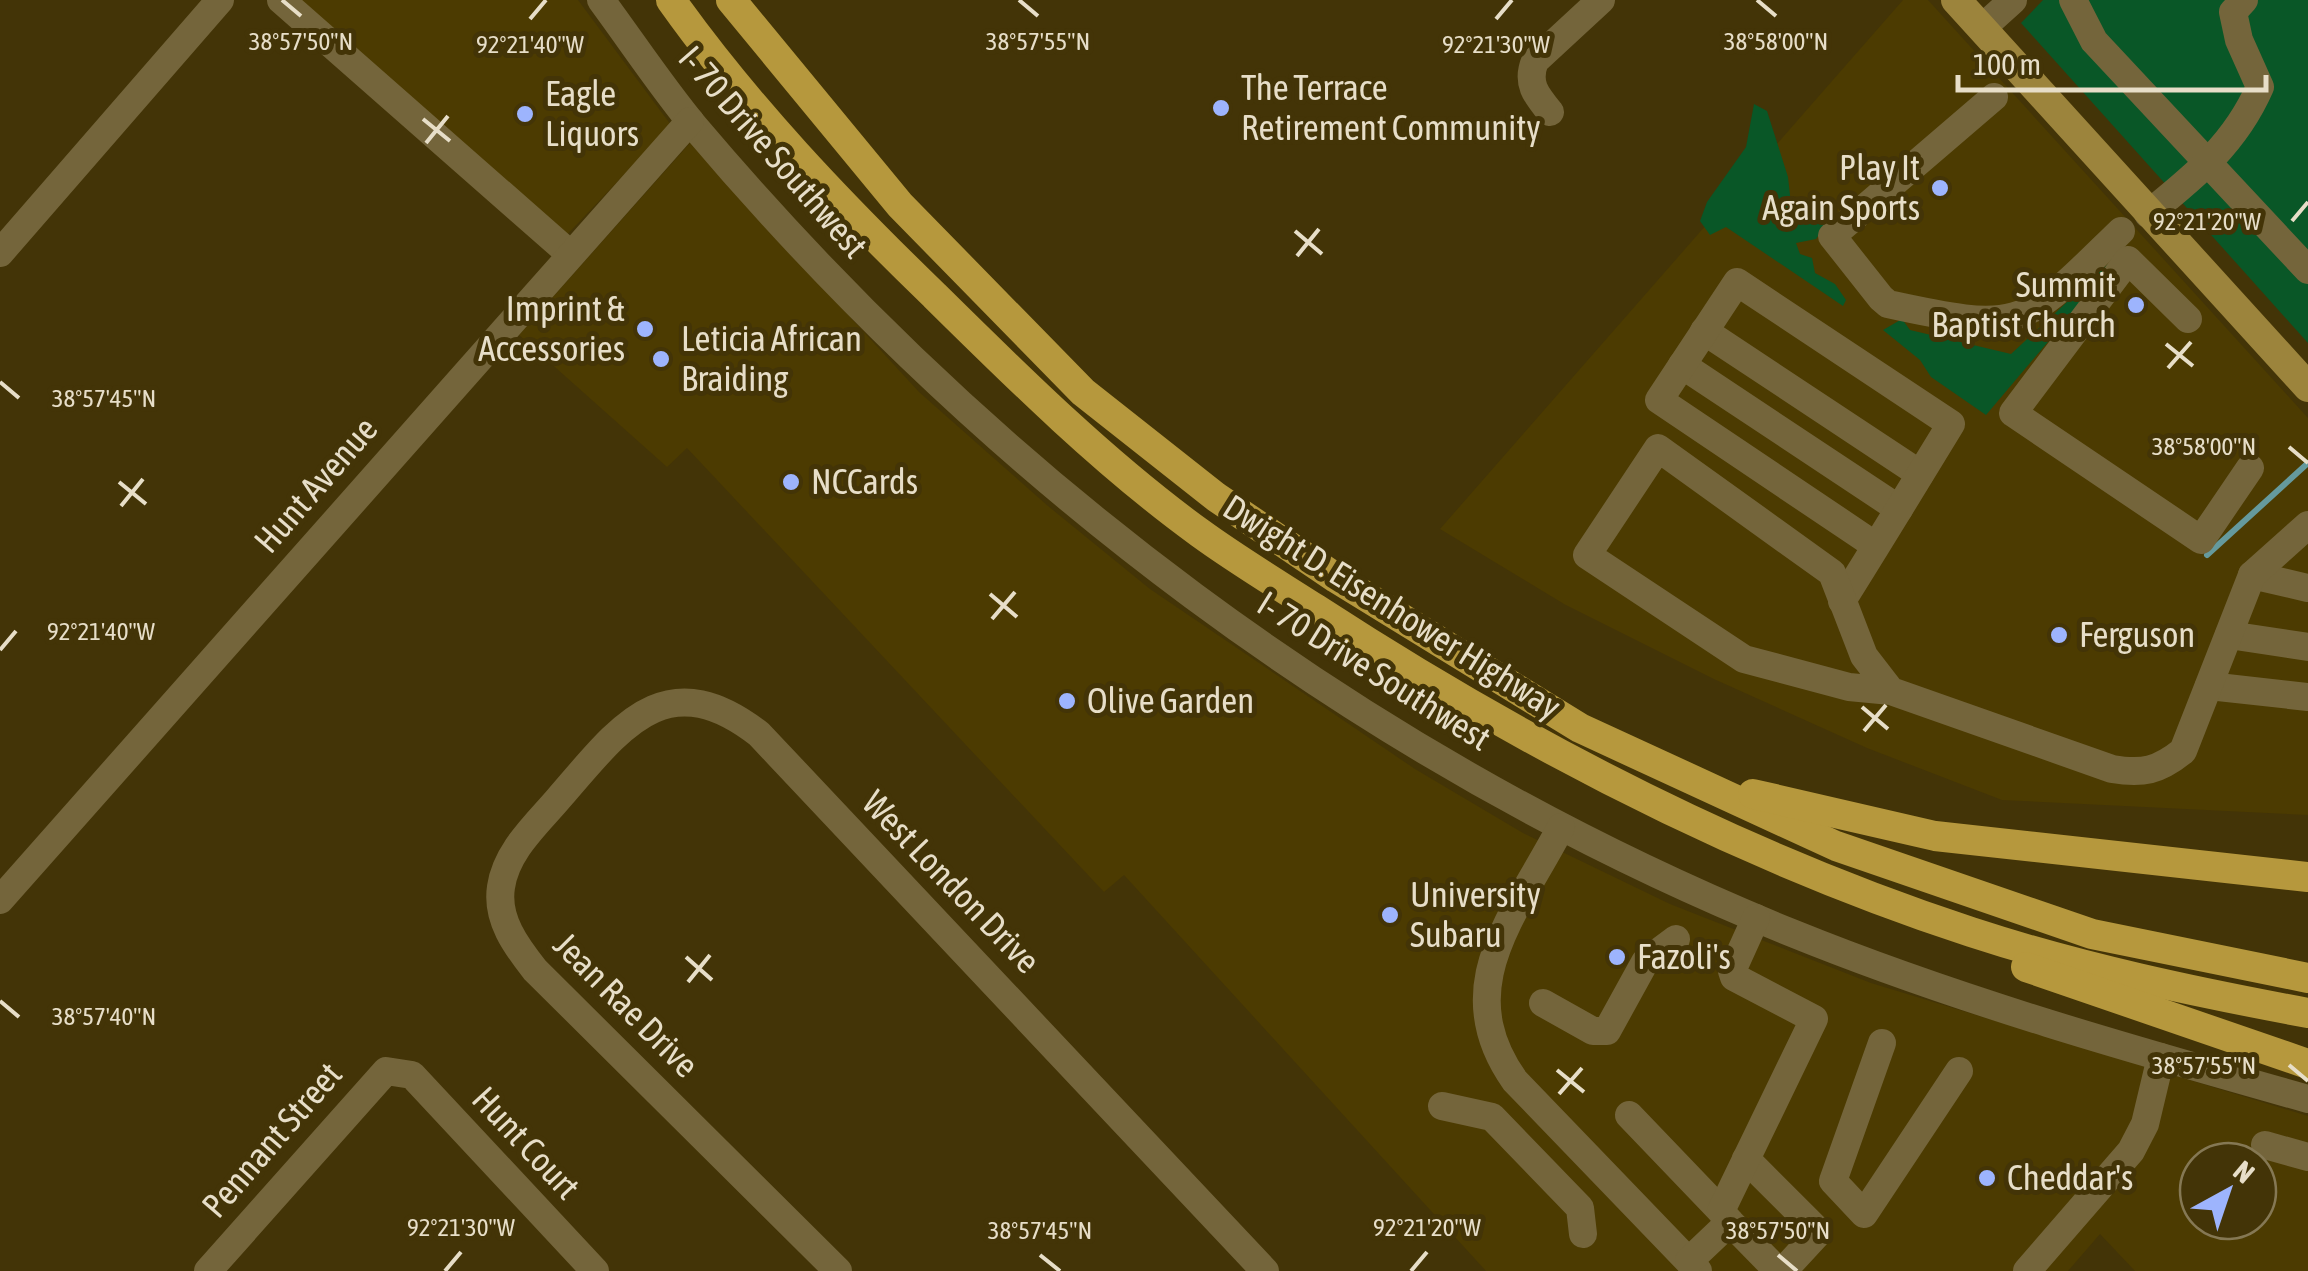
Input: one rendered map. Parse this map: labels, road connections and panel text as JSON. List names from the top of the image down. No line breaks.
{"streets":{"highway":["Dwight D. Eisenhower Highway"],"street":["I- 70 Drive Southwest","Hunt Avenue","West London Drive","Jean Rae Drive","Pennant Street","Hunt Court"]},"crossings":[["I- 70 Drive Southwest","Hunt Avenue"],["West London Drive","Jean Rae Drive"],["Pennant Street","Hunt Court"]],"places":["The Terrace Retirement Community","Eagle Liquors","Play It Again Sports","Summit Baptist Church","Imprint & Accessories","Leticia African Braiding","NCCards","Ferguson","Olive Garden","University Subaru","Fazoli's","Cheddar's"],"scale_bar":"100 m","north":"top right","coordinates":["38°57'50\"N","38°57'55\"N","38°58'00\"N","92°21'40\"W","92°21'30\"W","92°21'20\"W","38°57'45\"N","38°57'40\"N"]}
